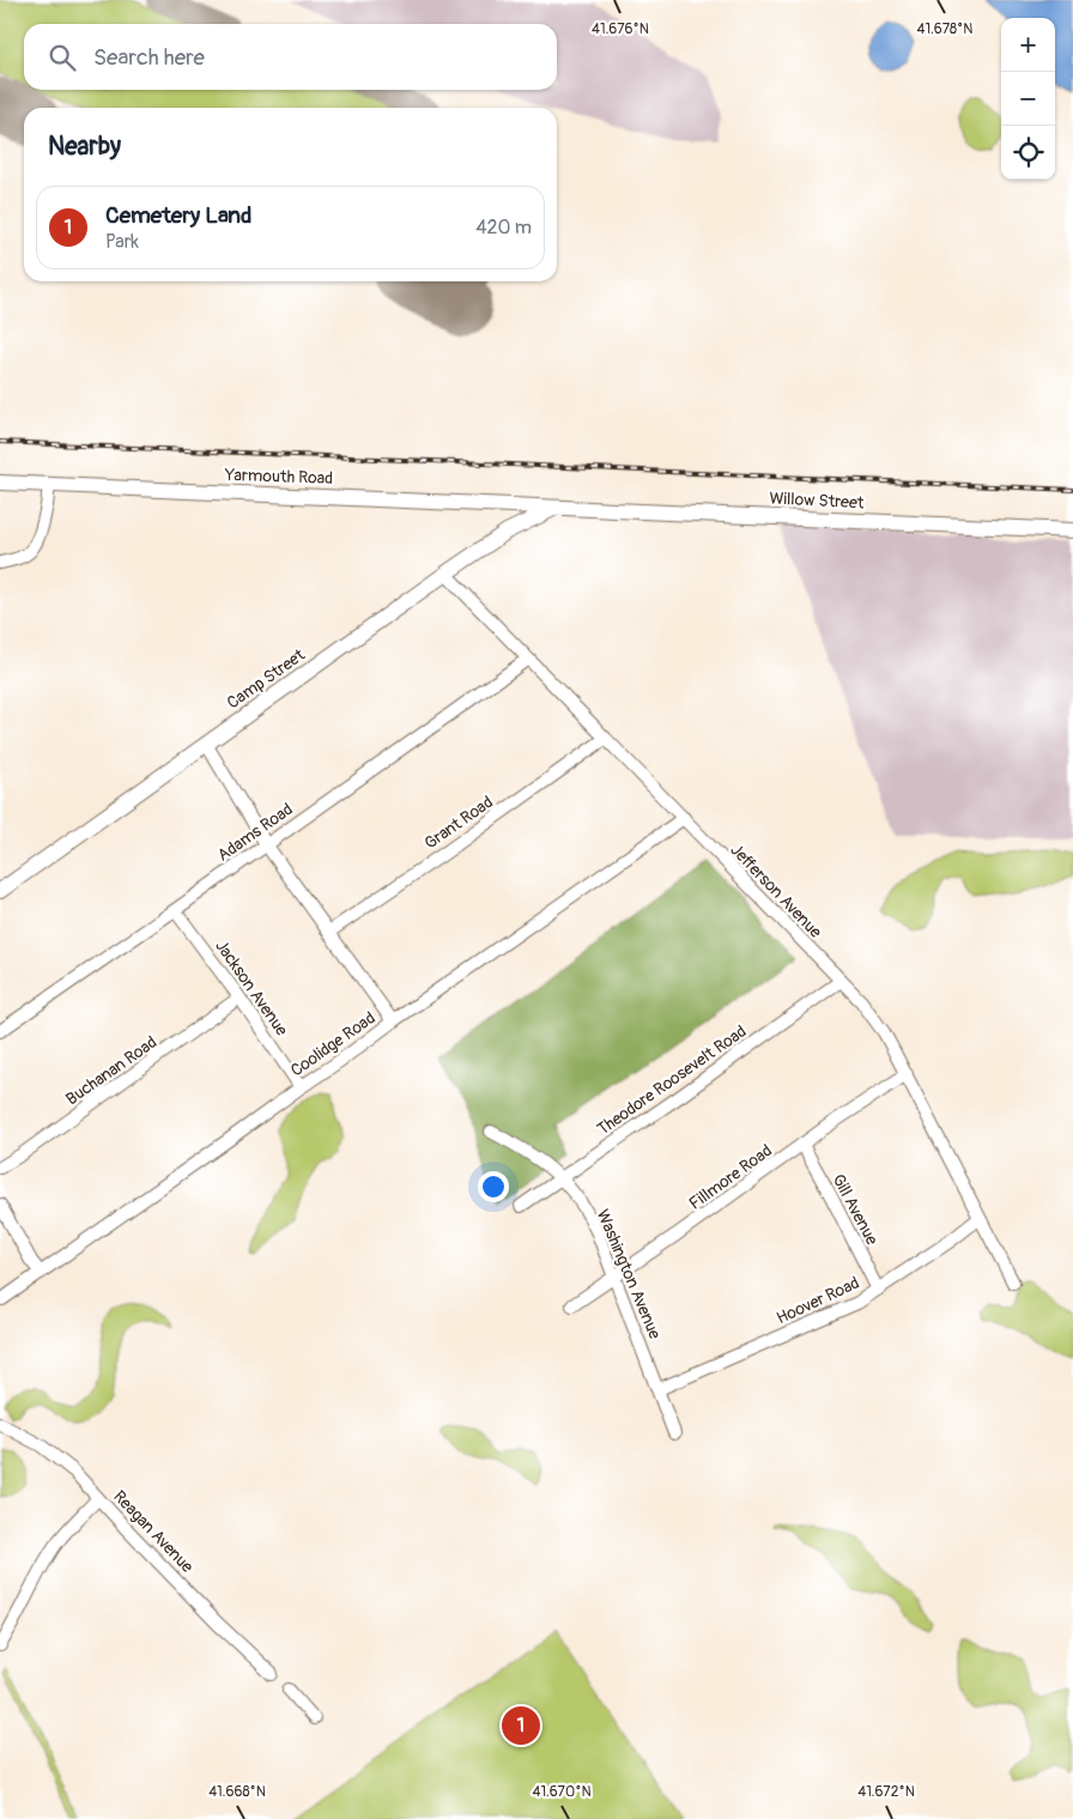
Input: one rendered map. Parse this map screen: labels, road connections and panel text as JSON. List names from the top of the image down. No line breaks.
{"streets":{"main road":["Yarmouth Road","Willow Street","Camp Street"],"street":["Grant Road","Adams Road","Jefferson Avenue","Jackson Avenue","Coolidge Road","Buchanan Road","Theodore Roosevelt Road","Fillmore Road","Gill Avenue","Washington Avenue","Hoover Road","Reagan Avenue"]},"crossings":[["Yarmouth Road","Willow Street"],["Yarmouth Road","Camp Street"],["Willow Street","Camp Street"],["Camp Street","Jefferson Avenue"],["Grant Road","Jefferson Avenue"],["Adams Road","Jefferson Avenue"],["Adams Road","Jackson Avenue"],["Jefferson Avenue","Coolidge Road"],["Jefferson Avenue","Theodore Roosevelt Road"],["Jefferson Avenue","Fillmore Road"],["Jefferson Avenue","Hoover Road"],["Jackson Avenue","Coolidge Road"],["Jackson Avenue","Buchanan Road"],["Theodore Roosevelt Road","Washington Avenue"],["Fillmore Road","Gill Avenue"],["Fillmore Road","Washington Avenue"],["Gill Avenue","Hoover Road"],["Washington Avenue","Hoover Road"]],"page":{"map_buttons":["+","−"],"search":"Search here","heading":"Nearby","list":[{"mark":"1","name":"Cemetery Land","note":"Park","value":"420 m"}],"pins":"1"},"coordinates":["41.676°N","41.678°N","41.668°N","41.670°N","41.672°N"]}
